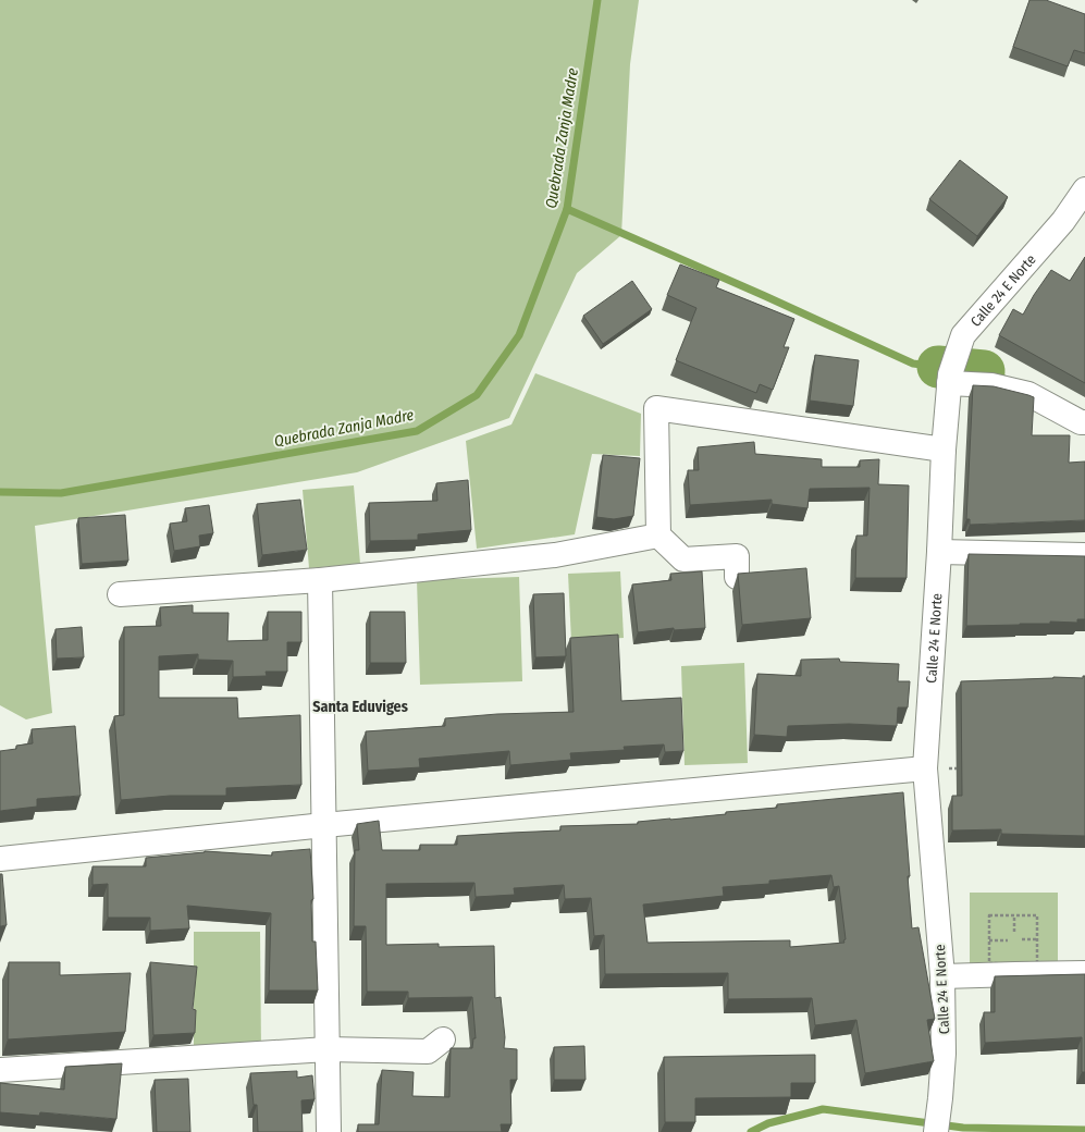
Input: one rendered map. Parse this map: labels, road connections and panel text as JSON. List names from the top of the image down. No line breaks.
{"streets":{"street":["Calle 24 E Norte"]},"districts":["Santa Eduviges"],"water":["Quebrada Zanja Madre"]}
